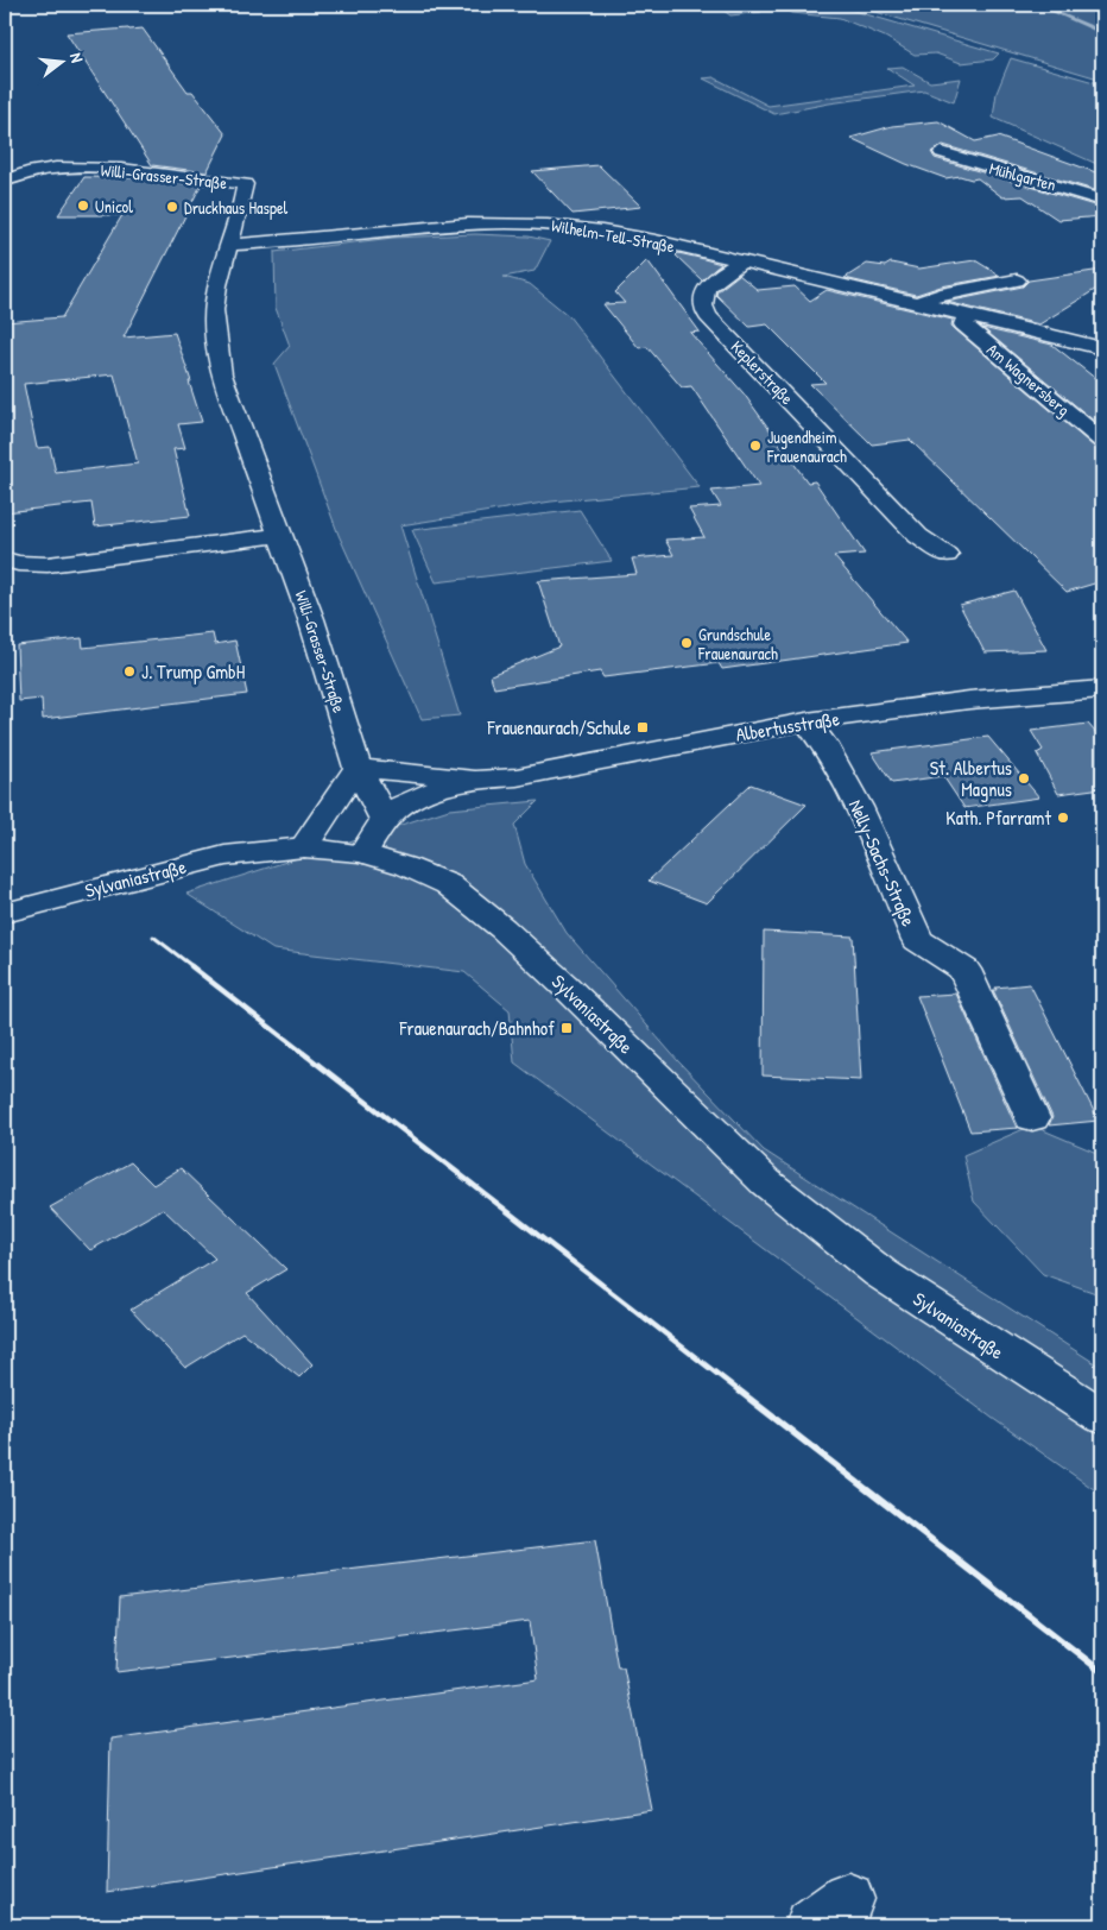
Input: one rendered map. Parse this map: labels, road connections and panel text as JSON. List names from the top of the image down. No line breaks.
{"streets":{"street":["Willi-Grasser-Straße","Mühlgarten","Wilhelm-Tell-Straße","Keplerstraße","Am Wagnersberg","Albertusstraße","Nelly-Sachs-Straße","Sylvaniastraße"]},"crossings":[["Willi-Grasser-Straße","Wilhelm-Tell-Straße"],["Willi-Grasser-Straße","Albertusstraße"],["Wilhelm-Tell-Straße","Keplerstraße"],["Wilhelm-Tell-Straße","Am Wagnersberg"],["Albertusstraße","Nelly-Sachs-Straße"]],"places":{"other":["Unicol","Druckhaus Haspel","Jugendheim Frauenaurach","Grundschule Frauenaurach","J. Trump GmbH","St. Albertus Magnus","Kath. Pfarramt"],"transit":["Frauenaurach/Schule","Frauenaurach/Bahnhof"]},"north":"right"}
